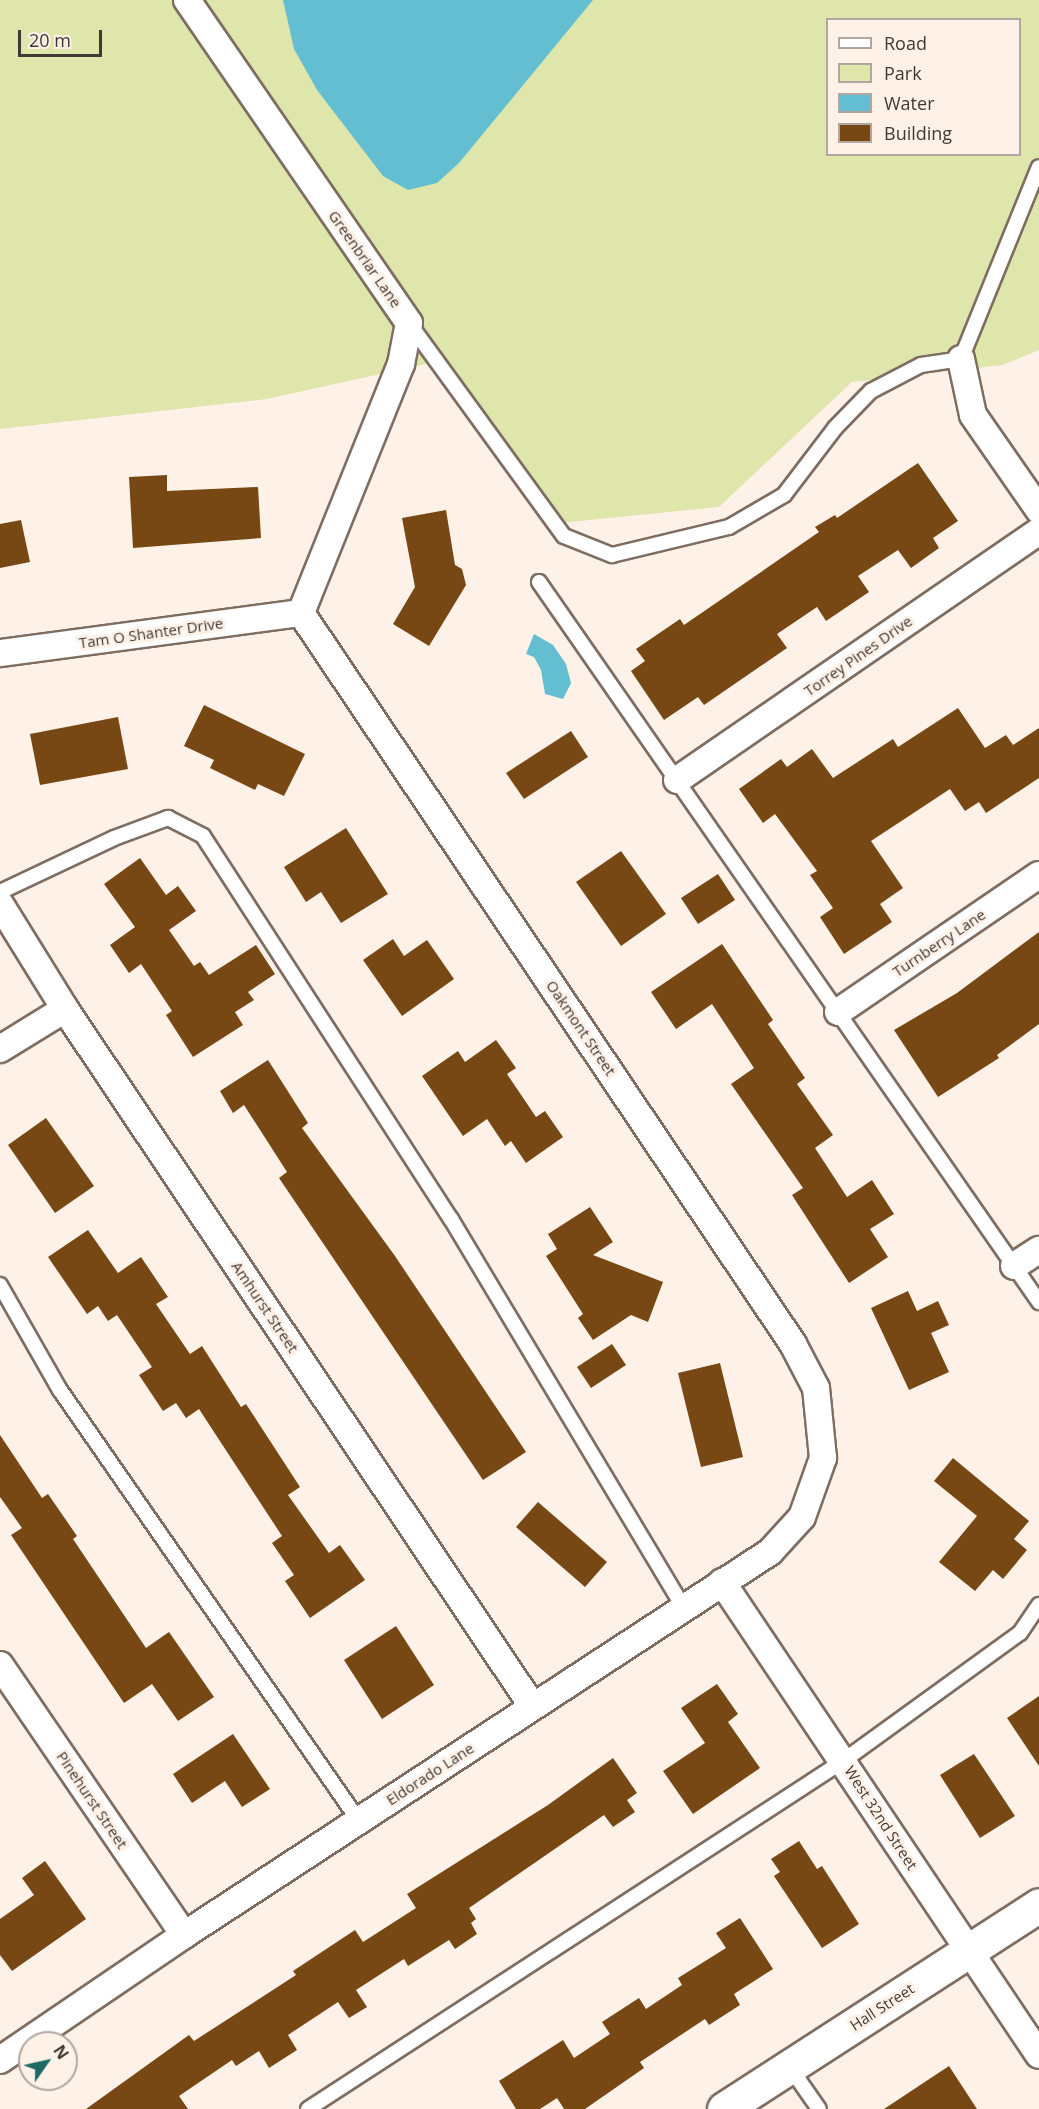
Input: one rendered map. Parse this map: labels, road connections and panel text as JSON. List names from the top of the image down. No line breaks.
{"streets":{"street":["Greenbriar Lane","Tam O Shanter Drive","Torrey Pines Drive","Turnberry Lane","Oakmont Street","Amhurst Street","Eldorado Lane","Pinehurst Street","West 32nd Street","Hall Street"]},"crossings":[["Greenbriar Lane","Tam O Shanter Drive"],["Greenbriar Lane","Oakmont Street"],["Tam O Shanter Drive","Oakmont Street"],["Oakmont Street","Eldorado Lane"],["Amhurst Street","Eldorado Lane"],["Eldorado Lane","Pinehurst Street"],["Eldorado Lane","West 32nd Street"],["West 32nd Street","Hall Street"]],"legend":["Road","Park","Water","Building"],"scale_bar":"20 m","north":"top right"}
